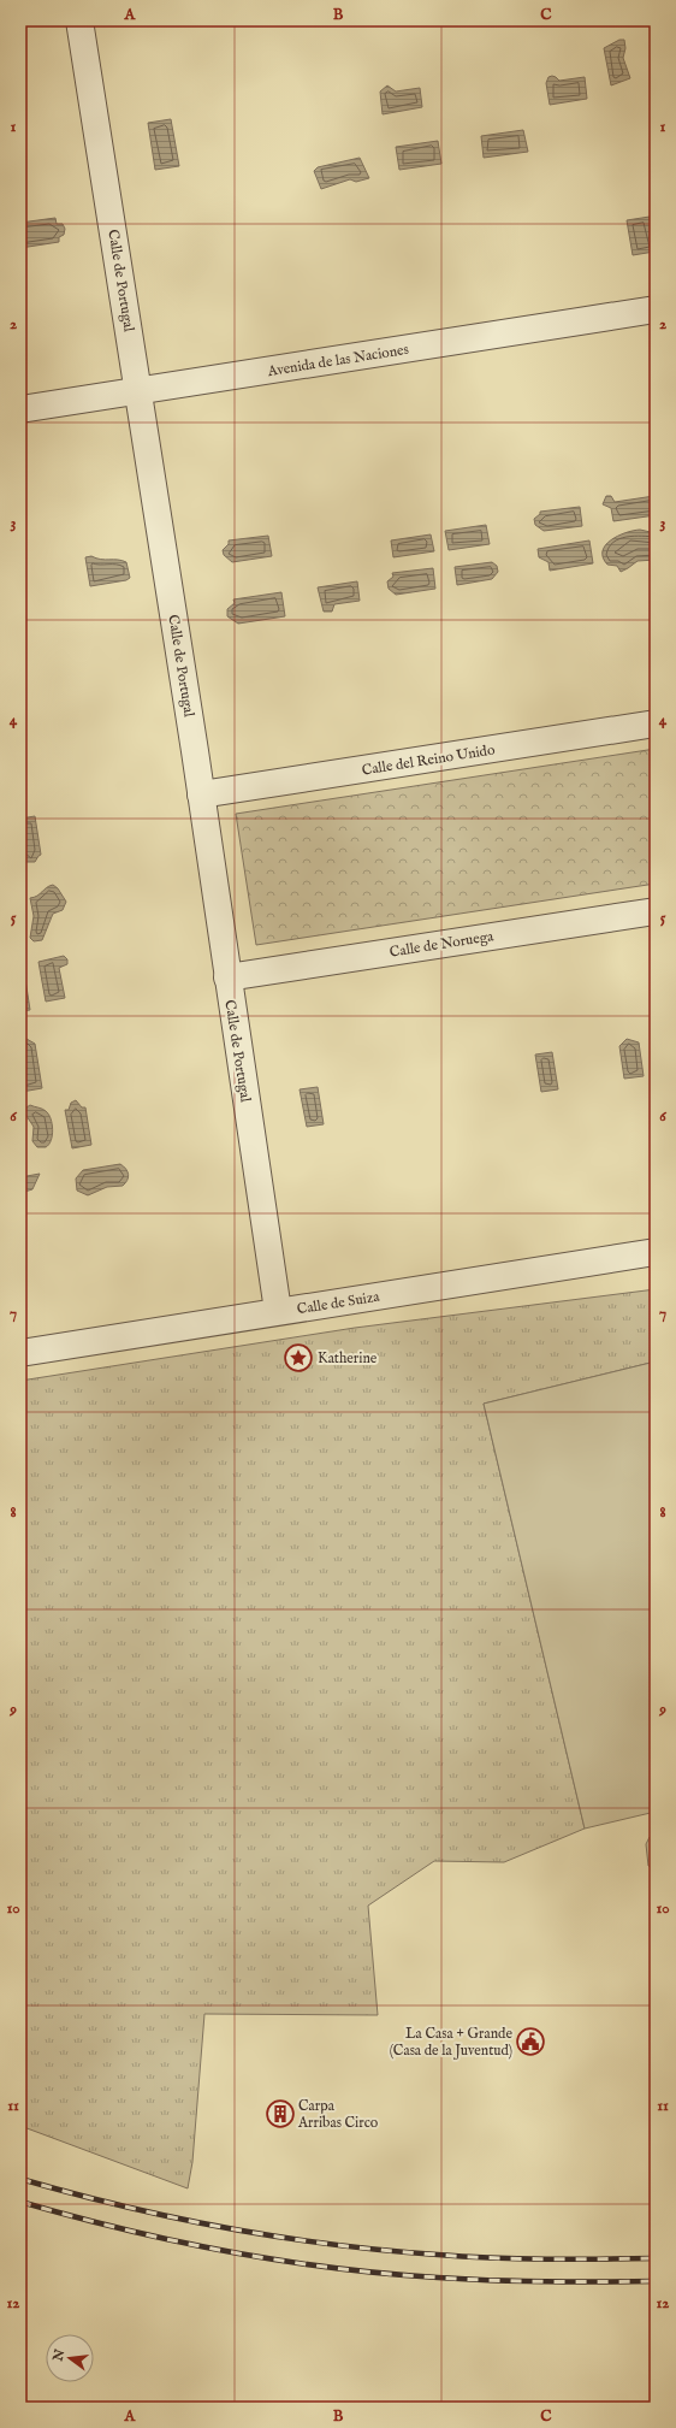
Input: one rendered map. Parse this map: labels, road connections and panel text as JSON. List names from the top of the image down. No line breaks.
{"streets":{"street":["Calle de Portugal","Avenida de las Naciones","Calle del Reino Unido","Calle de Noruega","Calle de Suiza"]},"crossings":[["Calle de Portugal","Avenida de las Naciones"],["Calle de Portugal","Calle del Reino Unido"],["Calle de Portugal","Calle de Noruega"],["Calle de Portugal","Calle de Suiza"]],"places":{"place":["Katherine"],"public building":["La Casa + Grande (Casa de la Juventud)"],"building":["Carpa Arribas Circo"]},"north":"left","grid":{"columns":["A","B","C"],"rows":["1","2","3","4","5","6","7","8","9","10","11","12"]}}
